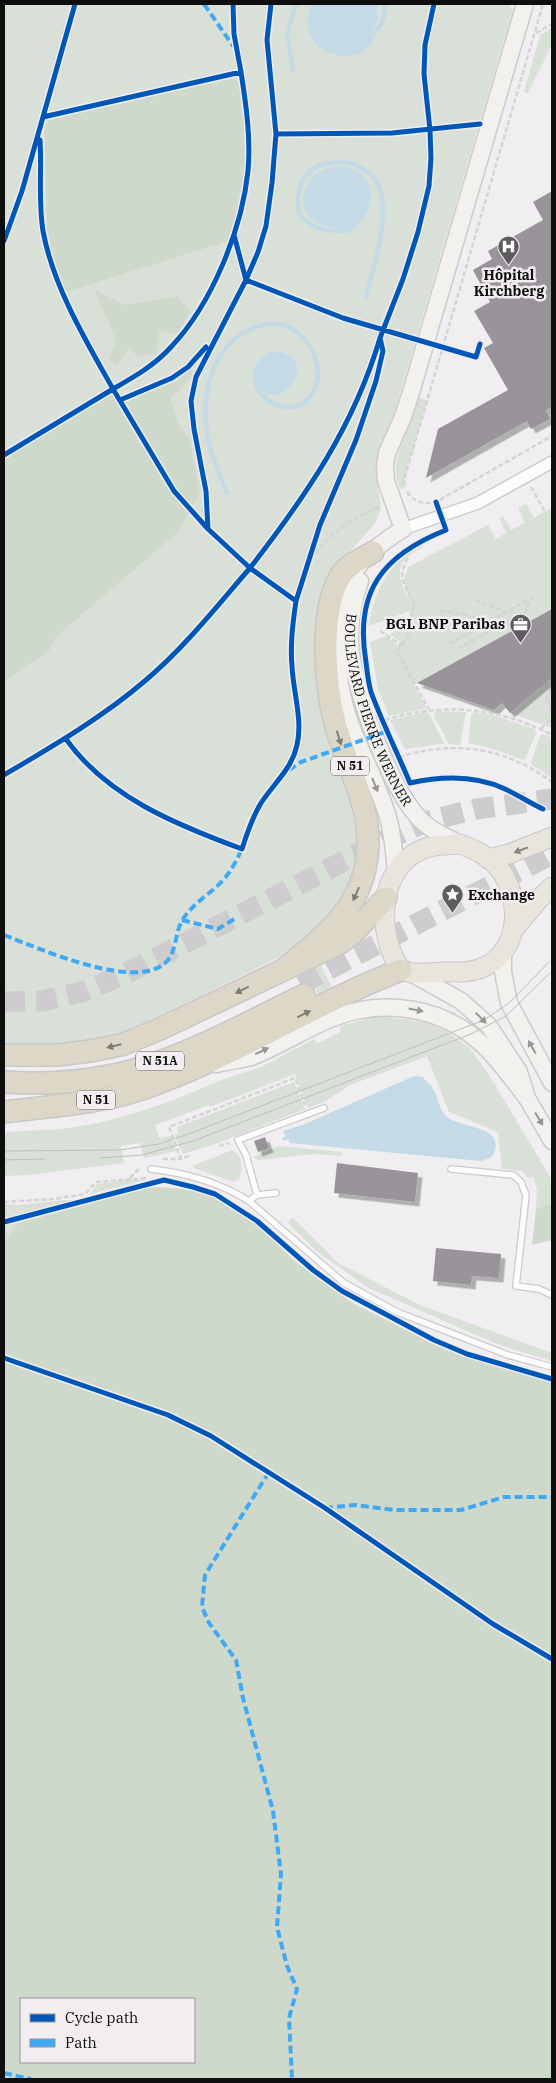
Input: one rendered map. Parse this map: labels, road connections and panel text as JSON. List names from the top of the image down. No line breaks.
{"streets":{"highway":["N 51","N 51A"],"main road":["BOULEVARD PIERRE WERNER"]},"crossings":[["BOULEVARD PIERRE WERNER","N 51"],["N 51","N 51A"]],"one_way":["BOULEVARD PIERRE WERNER"],"places":{"hospital":["Hôpital Kirchberg"],"office":["BGL BNP Paribas"],"place":["Exchange"]},"legend":["Cycle path","Path"]}
